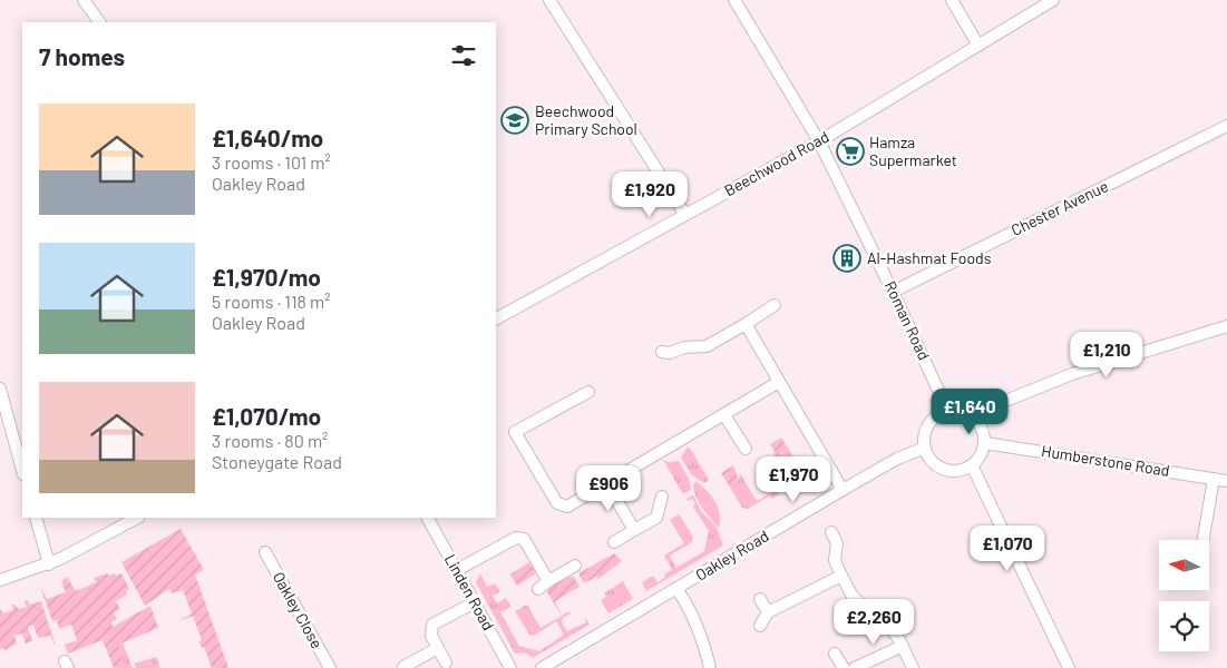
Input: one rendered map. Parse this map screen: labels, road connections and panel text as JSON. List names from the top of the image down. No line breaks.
{"streets":{"street":["Beechwood Road","Chester Avenue","Roman Road","Humberstone Road","Oakley Road","Linden Road","Oakley Close"]},"crossings":[["Beechwood Road","Roman Road"],["Chester Avenue","Roman Road"],["Roman Road","Humberstone Road"],["Roman Road","Oakley Road"],["Humberstone Road","Oakley Road"]],"places":{"school or university":["Beechwood Primary School"],"supermarket":["Hamza Supermarket"],"building":["Al-Hashmat Foods"]},"north":"left","page":{"heading":"7 homes","list":[{"name":"£1,640/mo","note":"3 rooms · 101 m² · Oakley Road"},{"name":"£1,970/mo","note":"5 rooms · 118 m² · Oakley Road"},{"name":"£1,070/mo","note":"3 rooms · 80 m² · Stoneygate Road"}],"price":["£1,920","£1,210","£1,640","£1,970","£906","£1,070","£2,260"]}}
